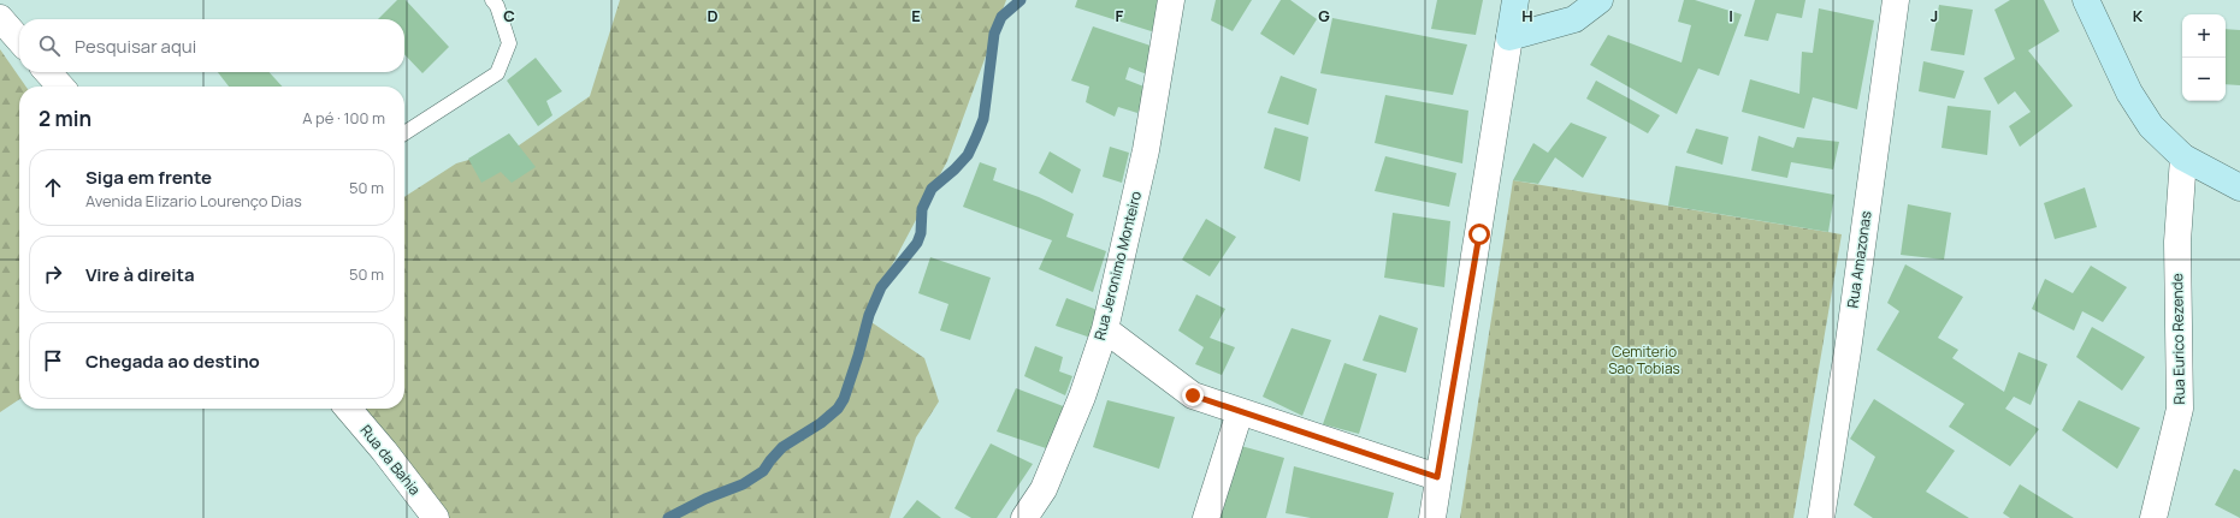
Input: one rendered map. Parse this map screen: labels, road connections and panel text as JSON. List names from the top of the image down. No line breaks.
{"streets":{"street":["Rua Amazonas","Rua Jeronimo Monteiro","Rua Eurico Rezende","Rua da Bahia"]},"parks":["Cemiterio Sao Tobias"],"page":{"map_buttons":["+","−"],"search":"Pesquisar aqui","heading":["2 min","A pé · 100 m"],"list":[["Siga em frente","Avenida Elizario Lourenço Dias","50 m"],["Vire à direita","50 m"],"Chegada ao destino"]},"grid":{"columns":["C","D","E","F","G","H","I","J","K"]}}
